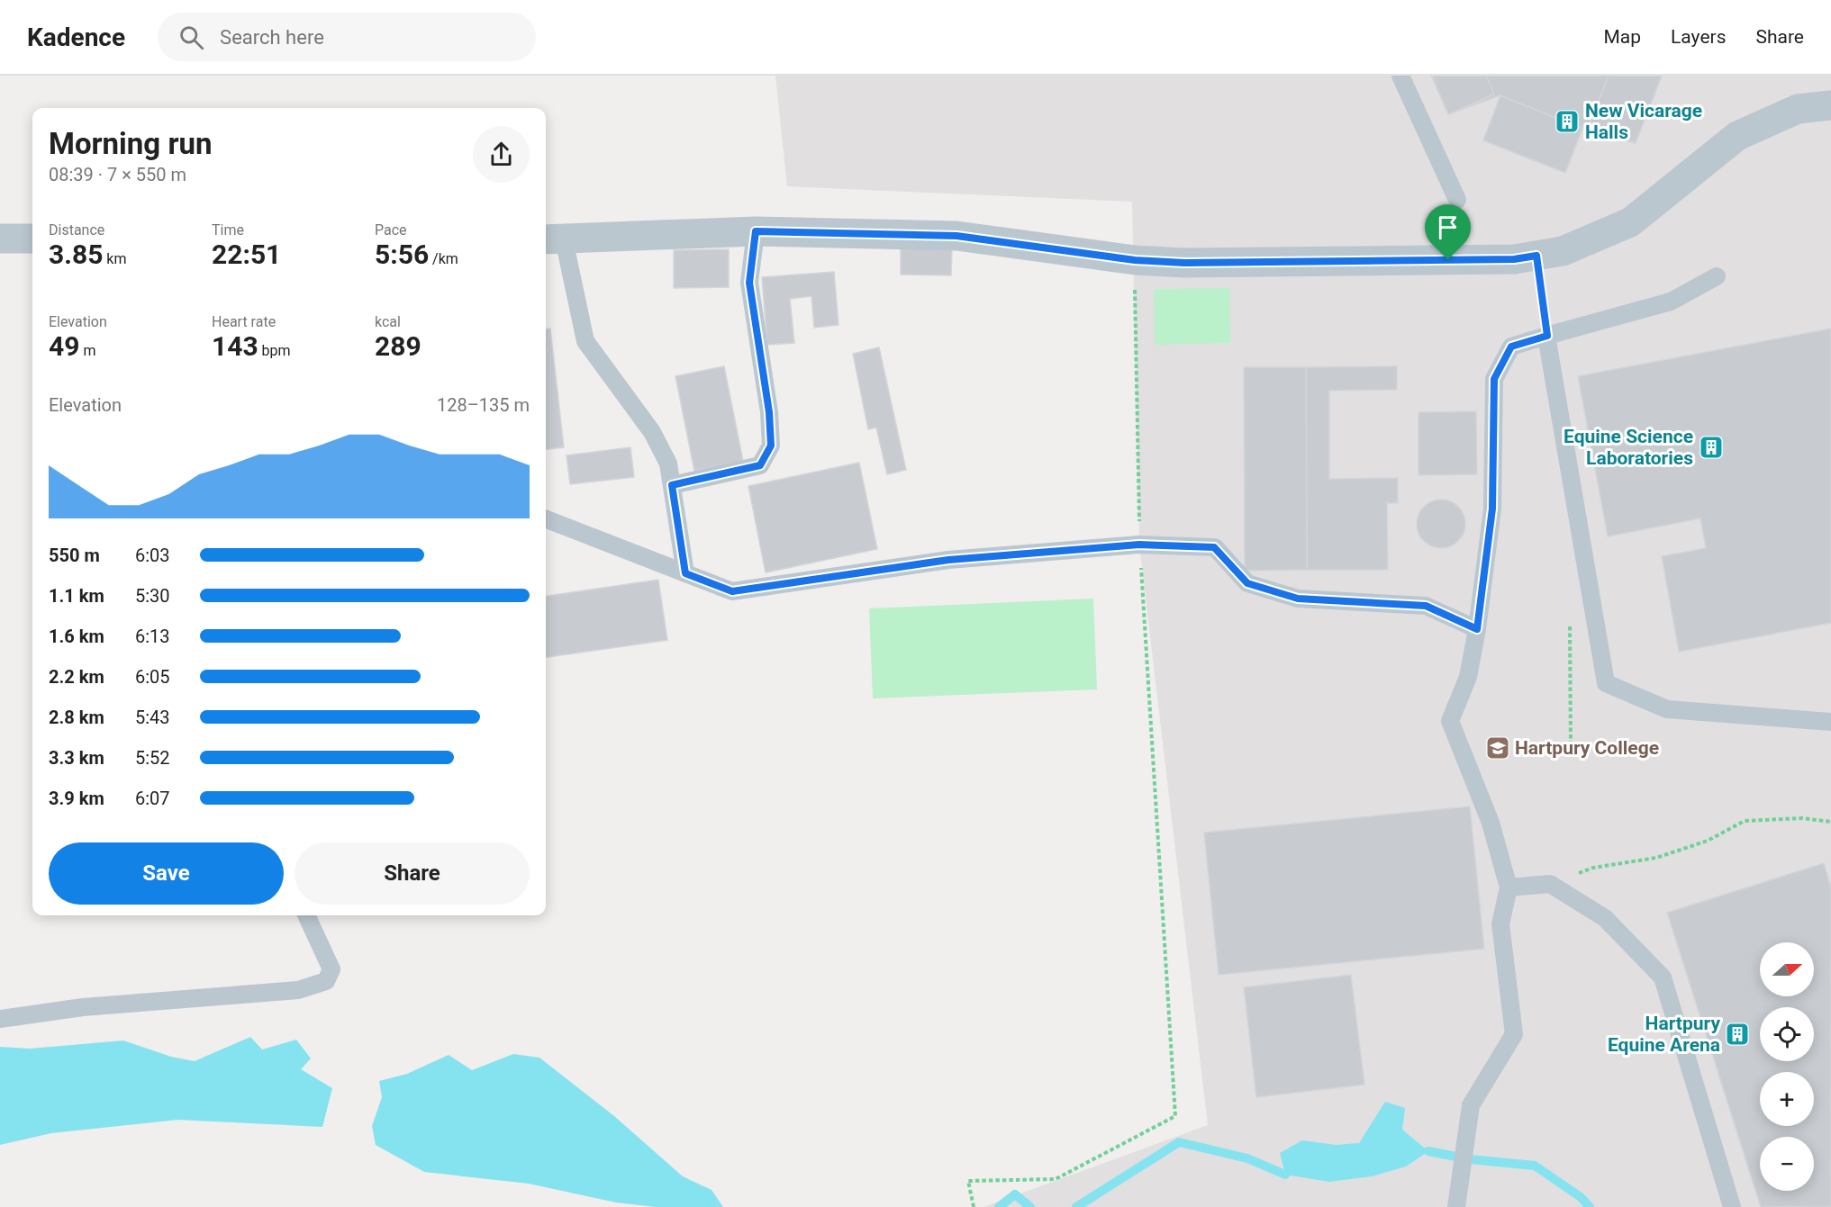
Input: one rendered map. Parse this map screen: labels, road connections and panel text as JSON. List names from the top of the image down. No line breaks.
{"places":{"building":["New Vicarage Halls","Equine Science Laboratories","Hartpury Equine Arena"],"school or university":["Hartpury College"]},"north":"right","page":{"header":"Kadence","search":"Search here","nav":["Map","Layers","Share"],"heading":["Morning run","08:39 · 7 × 550 m"],"stats":[["Distance","3.85 km"],["Time","22:51"],["Pace","5:56 /km"],["Elevation","49 m"],["Heart rate","143 bpm"],["kcal","289"]],"chart":["Elevation","128–135 m"],"list":[{"name":"550 m","note":"6:03"},{"name":"1.1 km","note":"5:30"},{"name":"1.6 km","note":"6:13"},{"name":"2.2 km","note":"6:05"},{"name":"2.8 km","note":"5:43"},{"name":"3.3 km","note":"5:52"},{"name":"3.9 km","note":"6:07"}],"buttons":["Save","Share"],"map_buttons":["+","−"]}}
